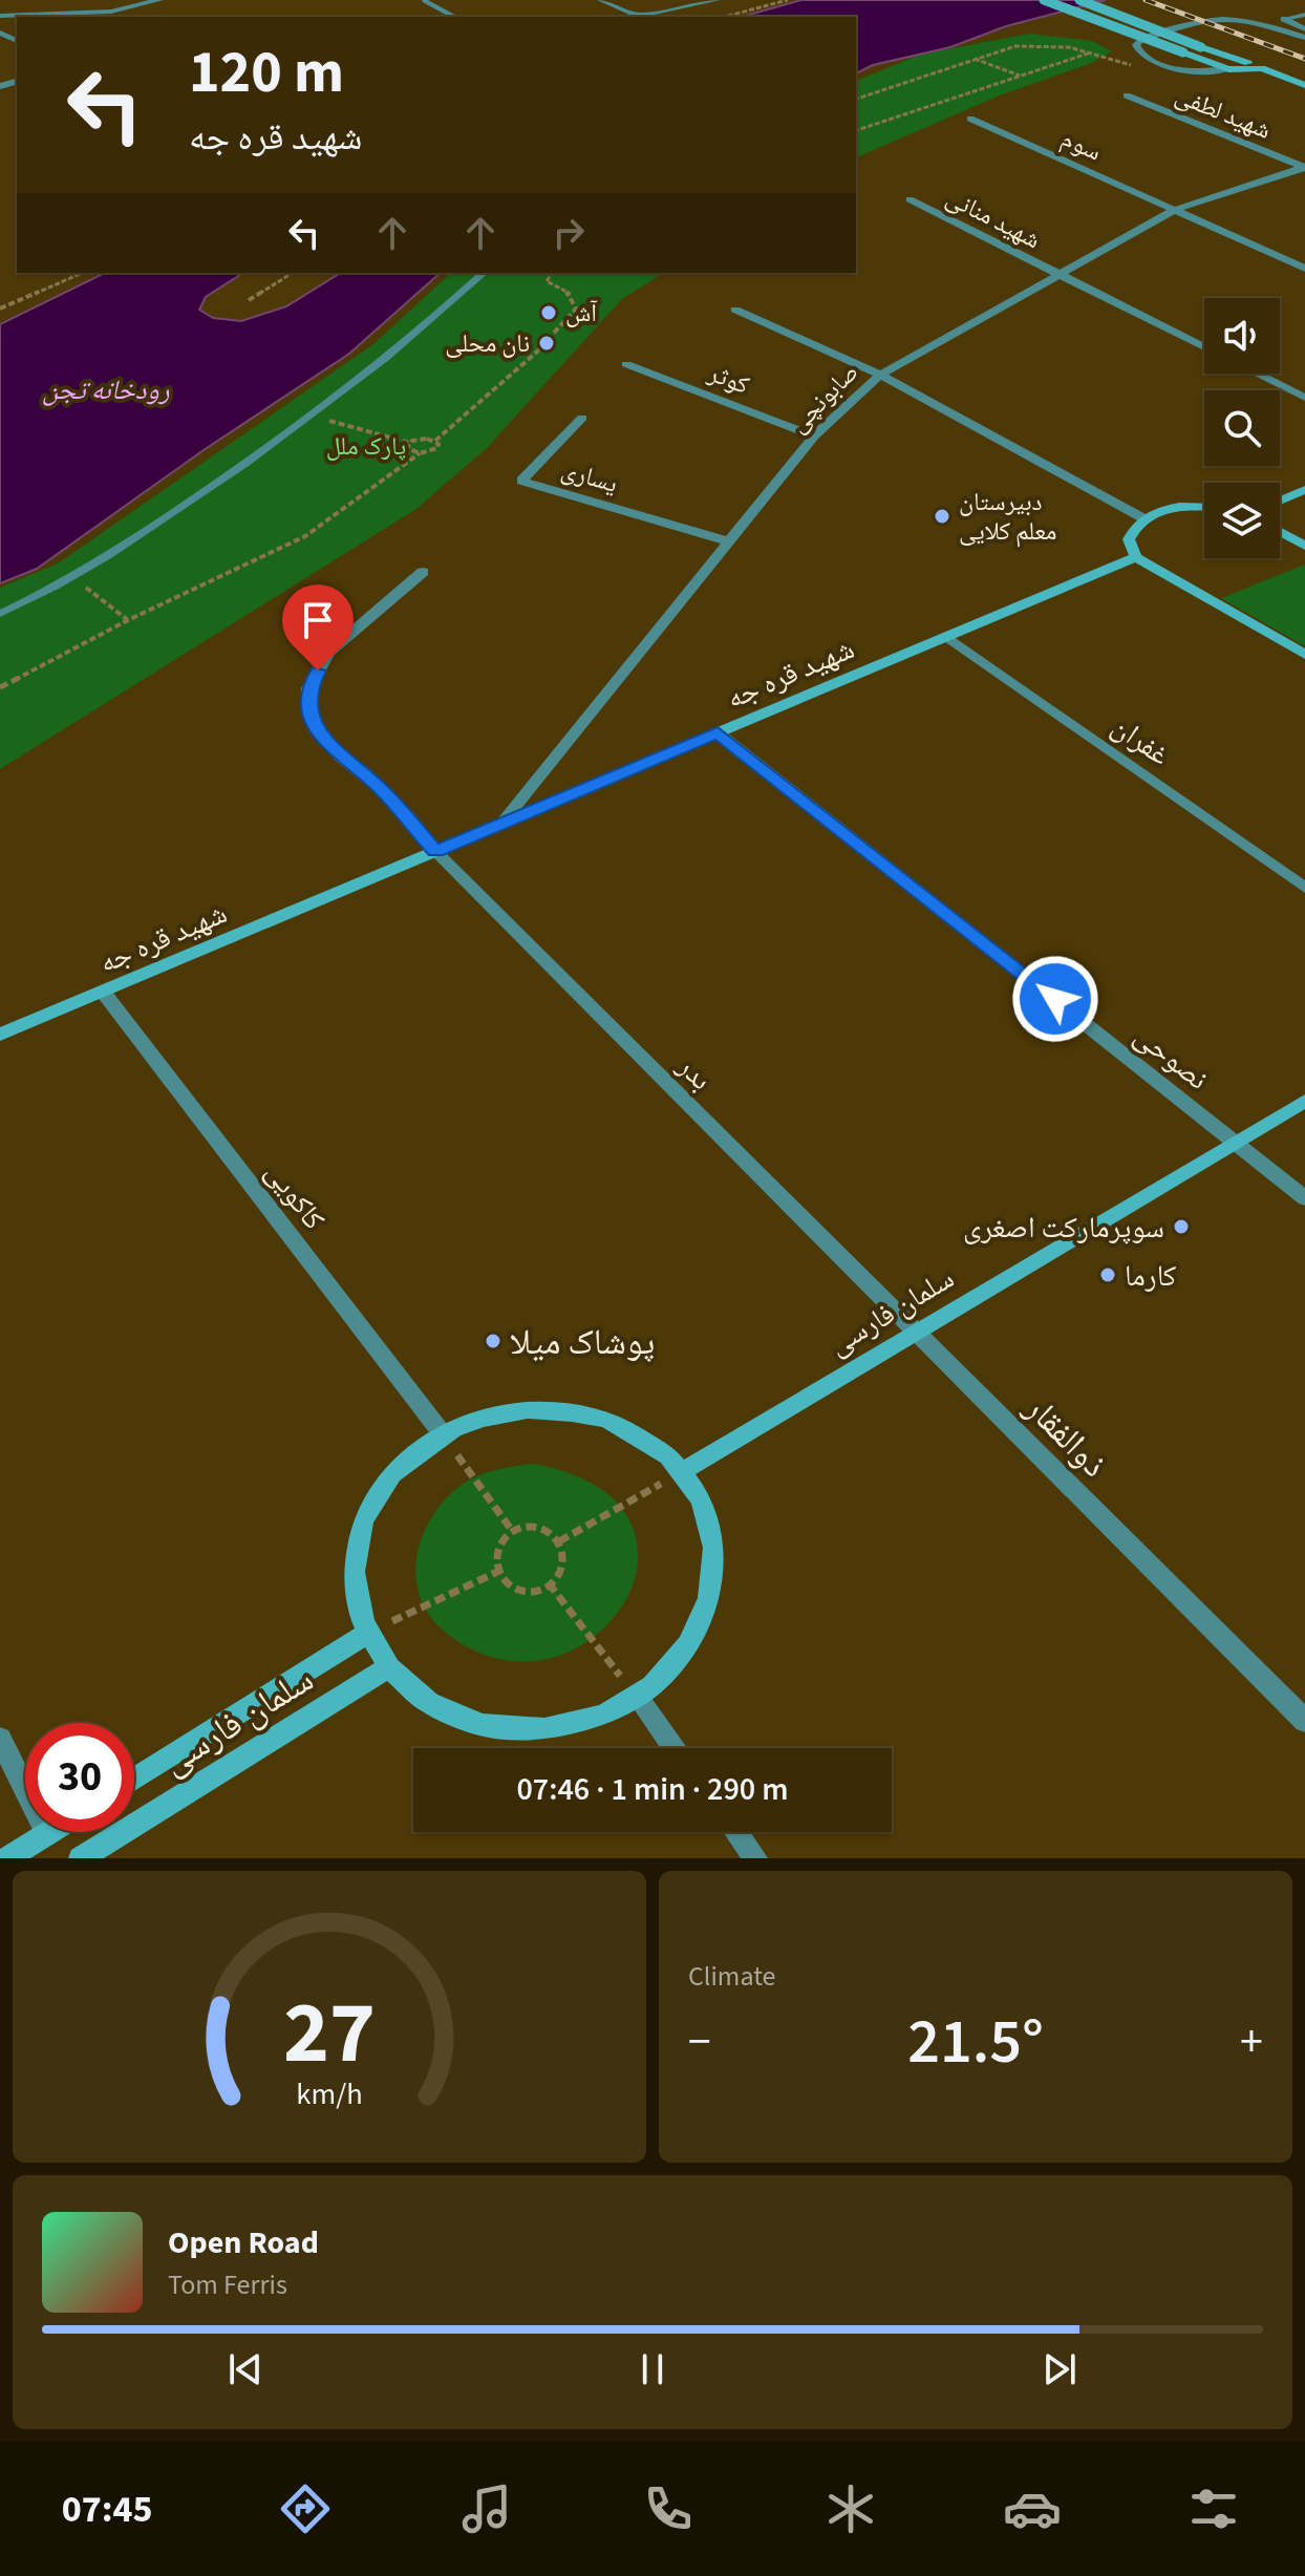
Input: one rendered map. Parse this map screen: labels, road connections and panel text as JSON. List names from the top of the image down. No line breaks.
{"streets":{"street":["شهید لطفی","سوم","شهید منانی","کوثر","صابونچی","یساری","شهید قره جه","غفران","نصوحی","بدر","کاکویی","سلمان فارسی","ذوالفقار"]},"crossings":[["شهید لطفی","صابونچی"],["سوم","صابونچی"],["شهید منانی","صابونچی"],["کوثر","صابونچی"],["صابونچی","یساری"],["صابونچی","شهید قره جه"],["شهید قره جه","غفران"],["شهید قره جه","نصوحی"],["شهید قره جه","بدر"],["شهید قره جه","کاکویی"],["نصوحی","سلمان فارسی"],["بدر","سلمان فارسی"],["بدر","ذوالفقار"],["سلمان فارسی","ذوالفقار"]],"water":["رودخانه تجن"],"parks":["پارک ملل"],"places":["آش","نان محلی","دبیرستان معلم کلایی","سوپرمارکت اصغری","کارما","پوشاک میلا"],"page":{"turn":["120 m","شهید قره جه"],"limit":"30","trip":"07:46 · 1 min · 290 m","tile":"Climate","heat":["−","21.5°","+"],"song":["Open Road","Tom Ferris"],"tabs":"07:45","gauge":["27","km/h"]}}
